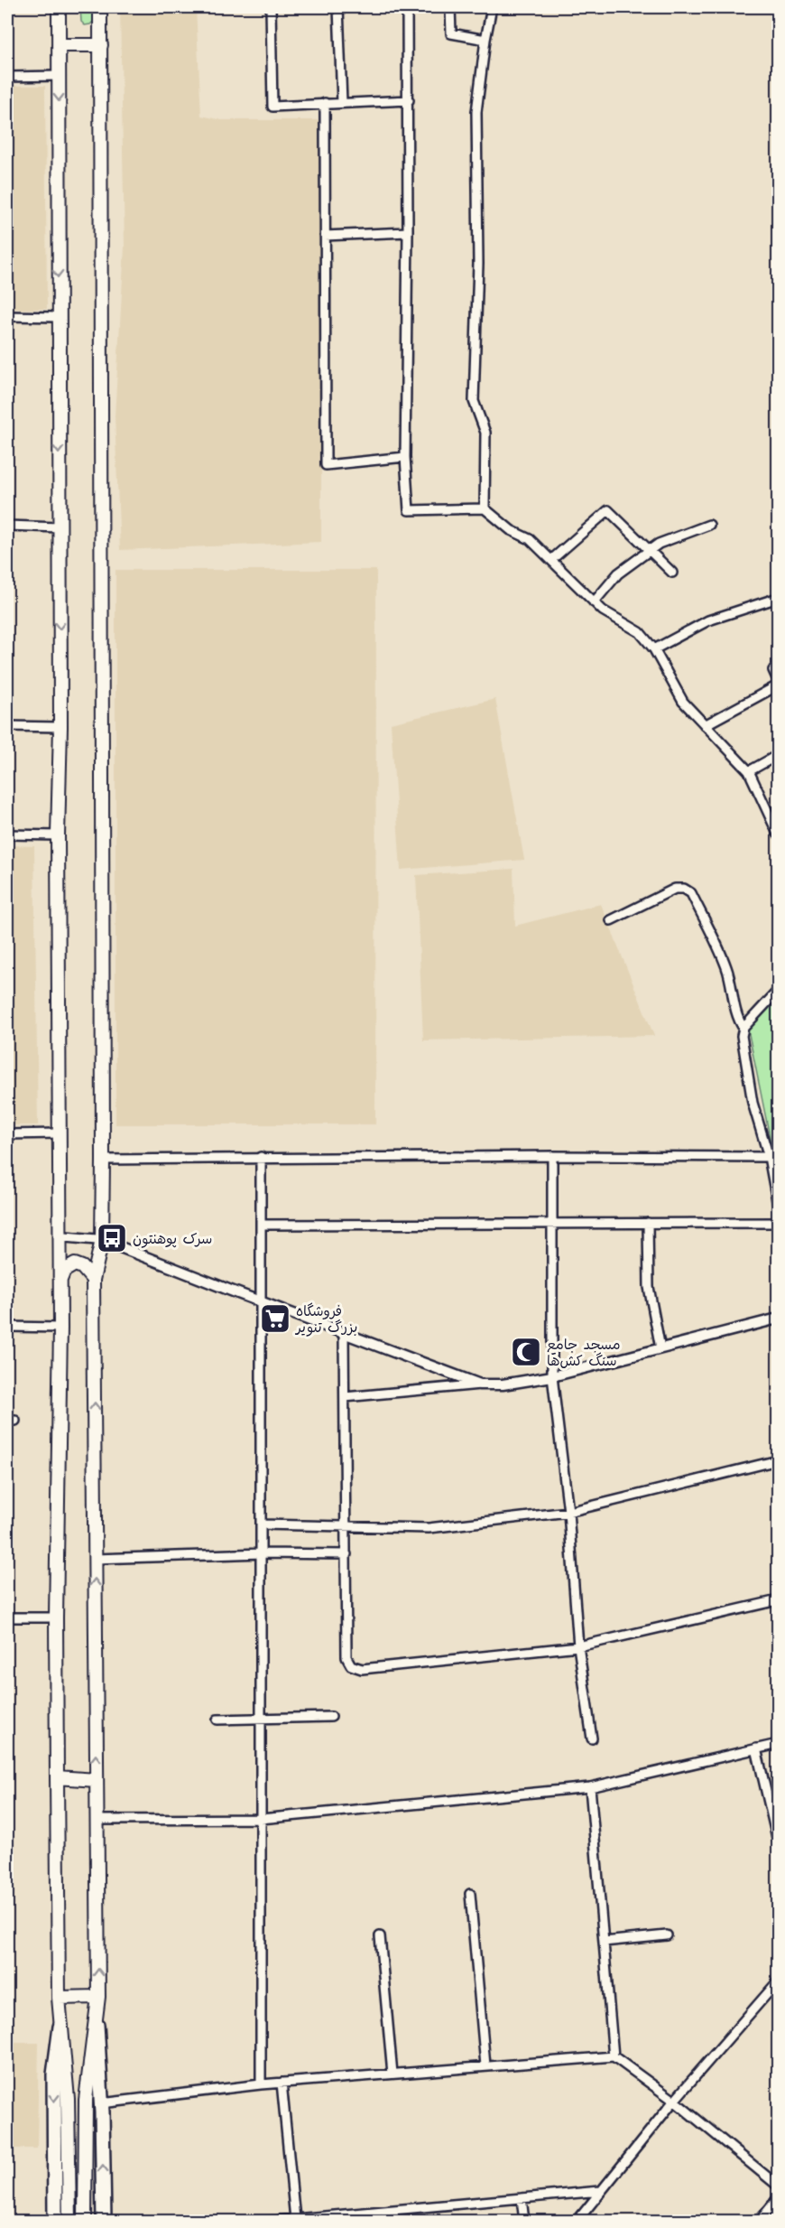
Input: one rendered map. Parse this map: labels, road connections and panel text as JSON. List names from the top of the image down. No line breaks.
{"places":{"bus stop":["سرک پوهنتون"],"supermarket":["فروشگاه بزرگ تنویر"],"mosque":["مسجد جامع سنگ کش‌ها"]}}
